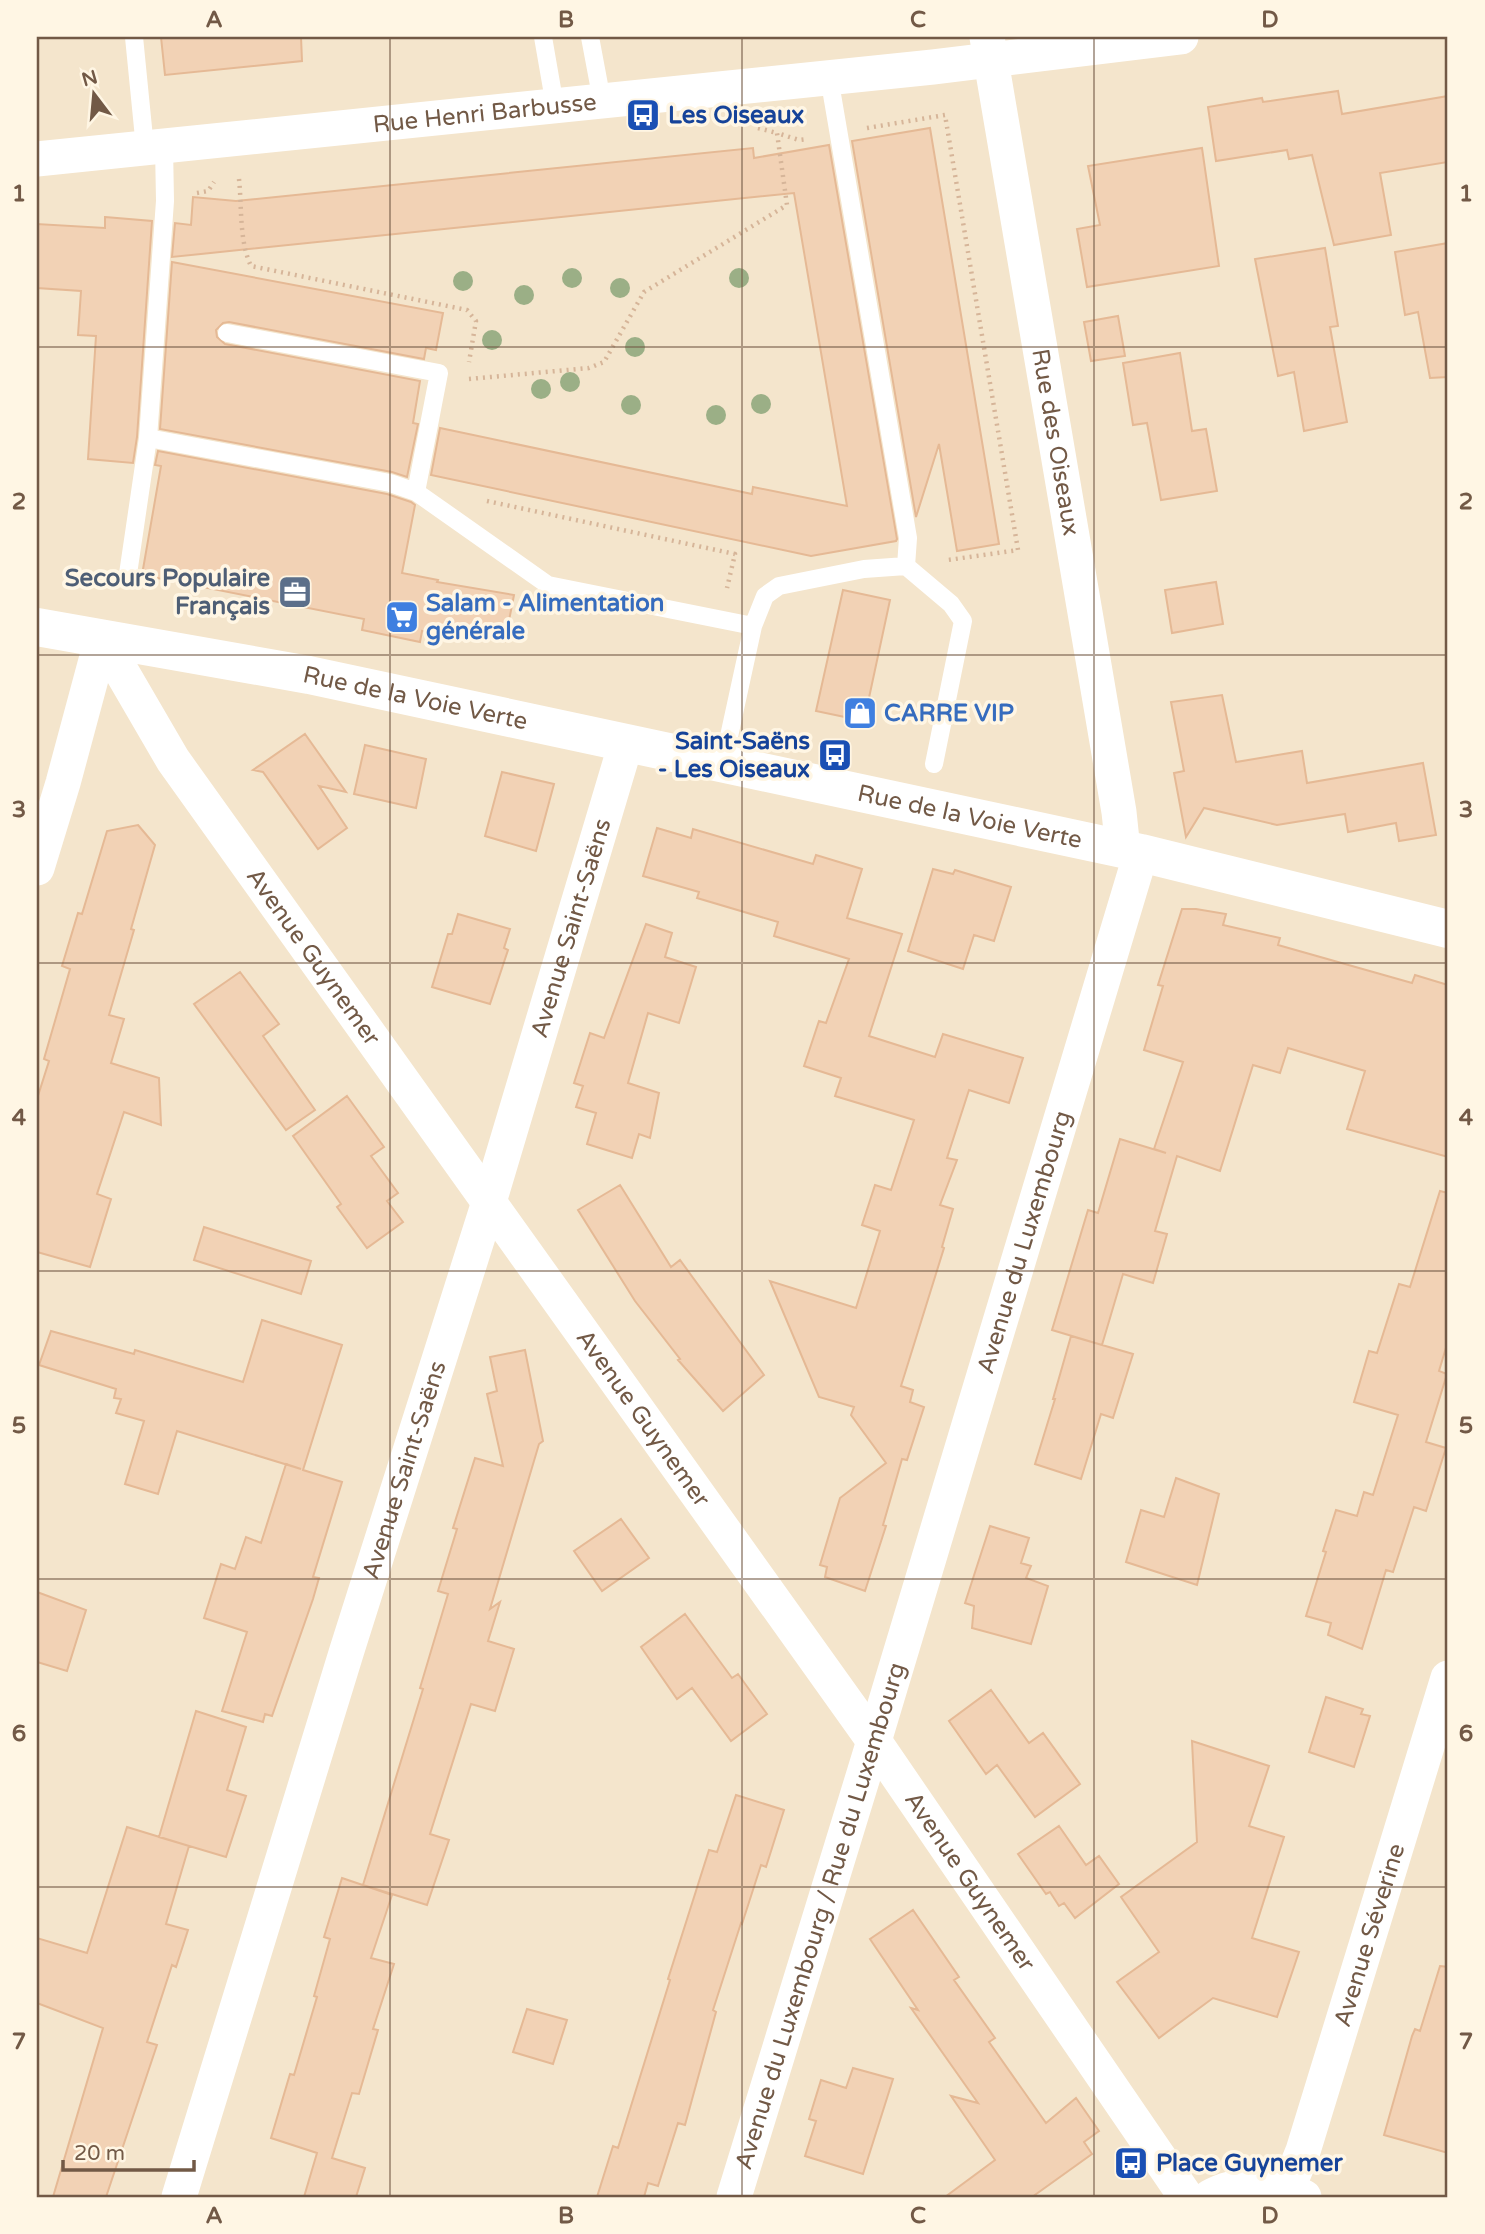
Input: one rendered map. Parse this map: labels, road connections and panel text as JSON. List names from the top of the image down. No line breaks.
{"streets":{"street":["Rue Henri Barbusse","Rue des Oiseaux","Rue de la Voie Verte","Avenue Saint-Saëns","Avenue Guynemer","Avenue du Luxembourg","Avenue du Luxembourg / Rue du Luxembourg","Avenue Séverine"]},"crossings":[["Rue Henri Barbusse","Rue des Oiseaux"],["Rue des Oiseaux","Rue de la Voie Verte"],["Rue des Oiseaux","Avenue du Luxembourg"],["Rue de la Voie Verte","Avenue Saint-Saëns"],["Rue de la Voie Verte","Avenue Guynemer"],["Rue de la Voie Verte","Avenue du Luxembourg"],["Avenue Saint-Saëns","Avenue Guynemer"],["Avenue Guynemer","Avenue du Luxembourg / Rue du Luxembourg"],["Avenue du Luxembourg","Avenue du Luxembourg / Rue du Luxembourg"]],"places":{"bus stop":["Les Oiseaux","Saint-Saëns - Les Oiseaux","Place Guynemer"],"office":["Secours Populaire Français"],"supermarket":["Salam - Alimentation générale"],"shop":["CARRE VIP"]},"scale_bar":"20 m","north":"top","grid":{"columns":["A","B","C","D"],"rows":["1","2","3","4","5","6","7"]}}
